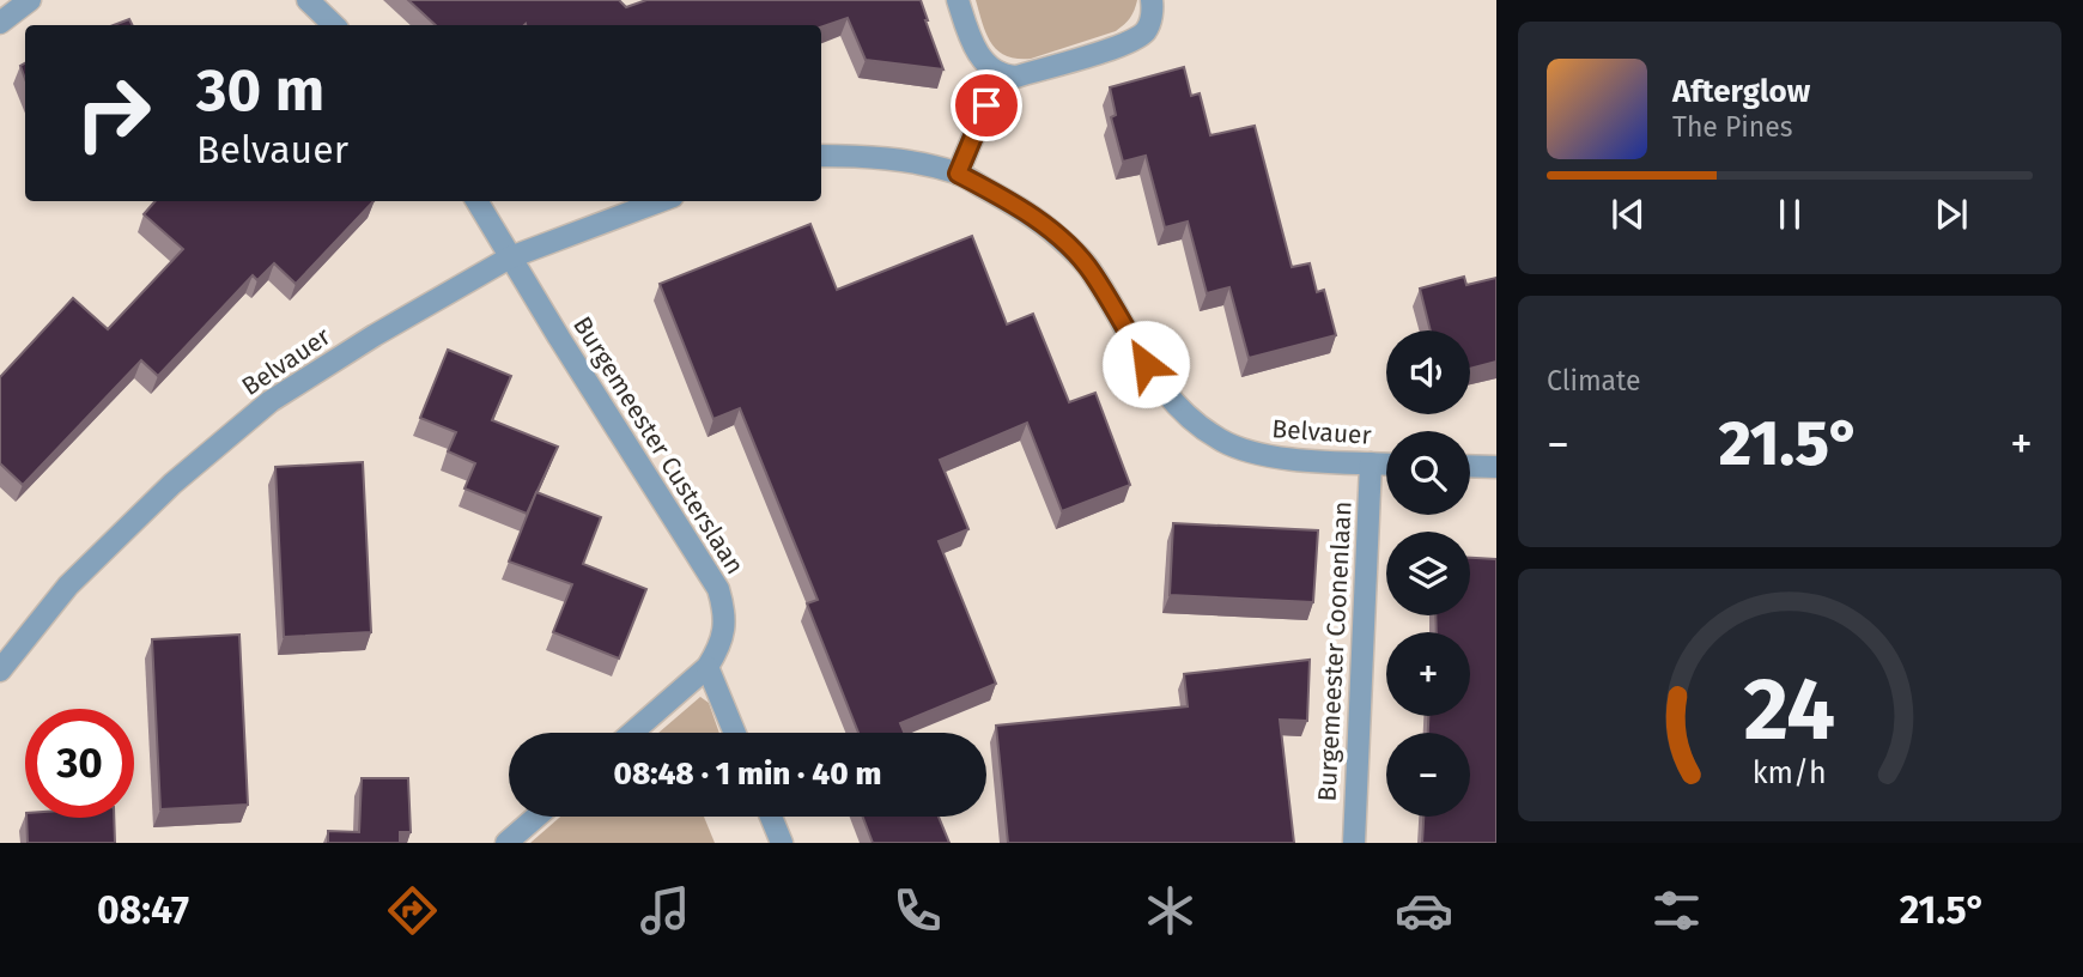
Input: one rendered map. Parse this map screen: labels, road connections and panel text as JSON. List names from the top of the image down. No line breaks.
{"streets":{"street":["Belvauer","Burgemeester Custerslaan","Burgemeester Coonenlaan"]},"crossings":[["Belvauer","Burgemeester Custerslaan"],["Belvauer","Burgemeester Coonenlaan"]],"page":{"turn":["30 m","Belvauer"],"song":["Afterglow","The Pines"],"tile":"Climate","map_buttons":["+","−"],"heat":["−","21.5°","+"],"limit":"30","trip":"08:48 · 1 min · 40 m","tabs":["08:47","21.5°"],"gauge":["24","km/h"]}}
